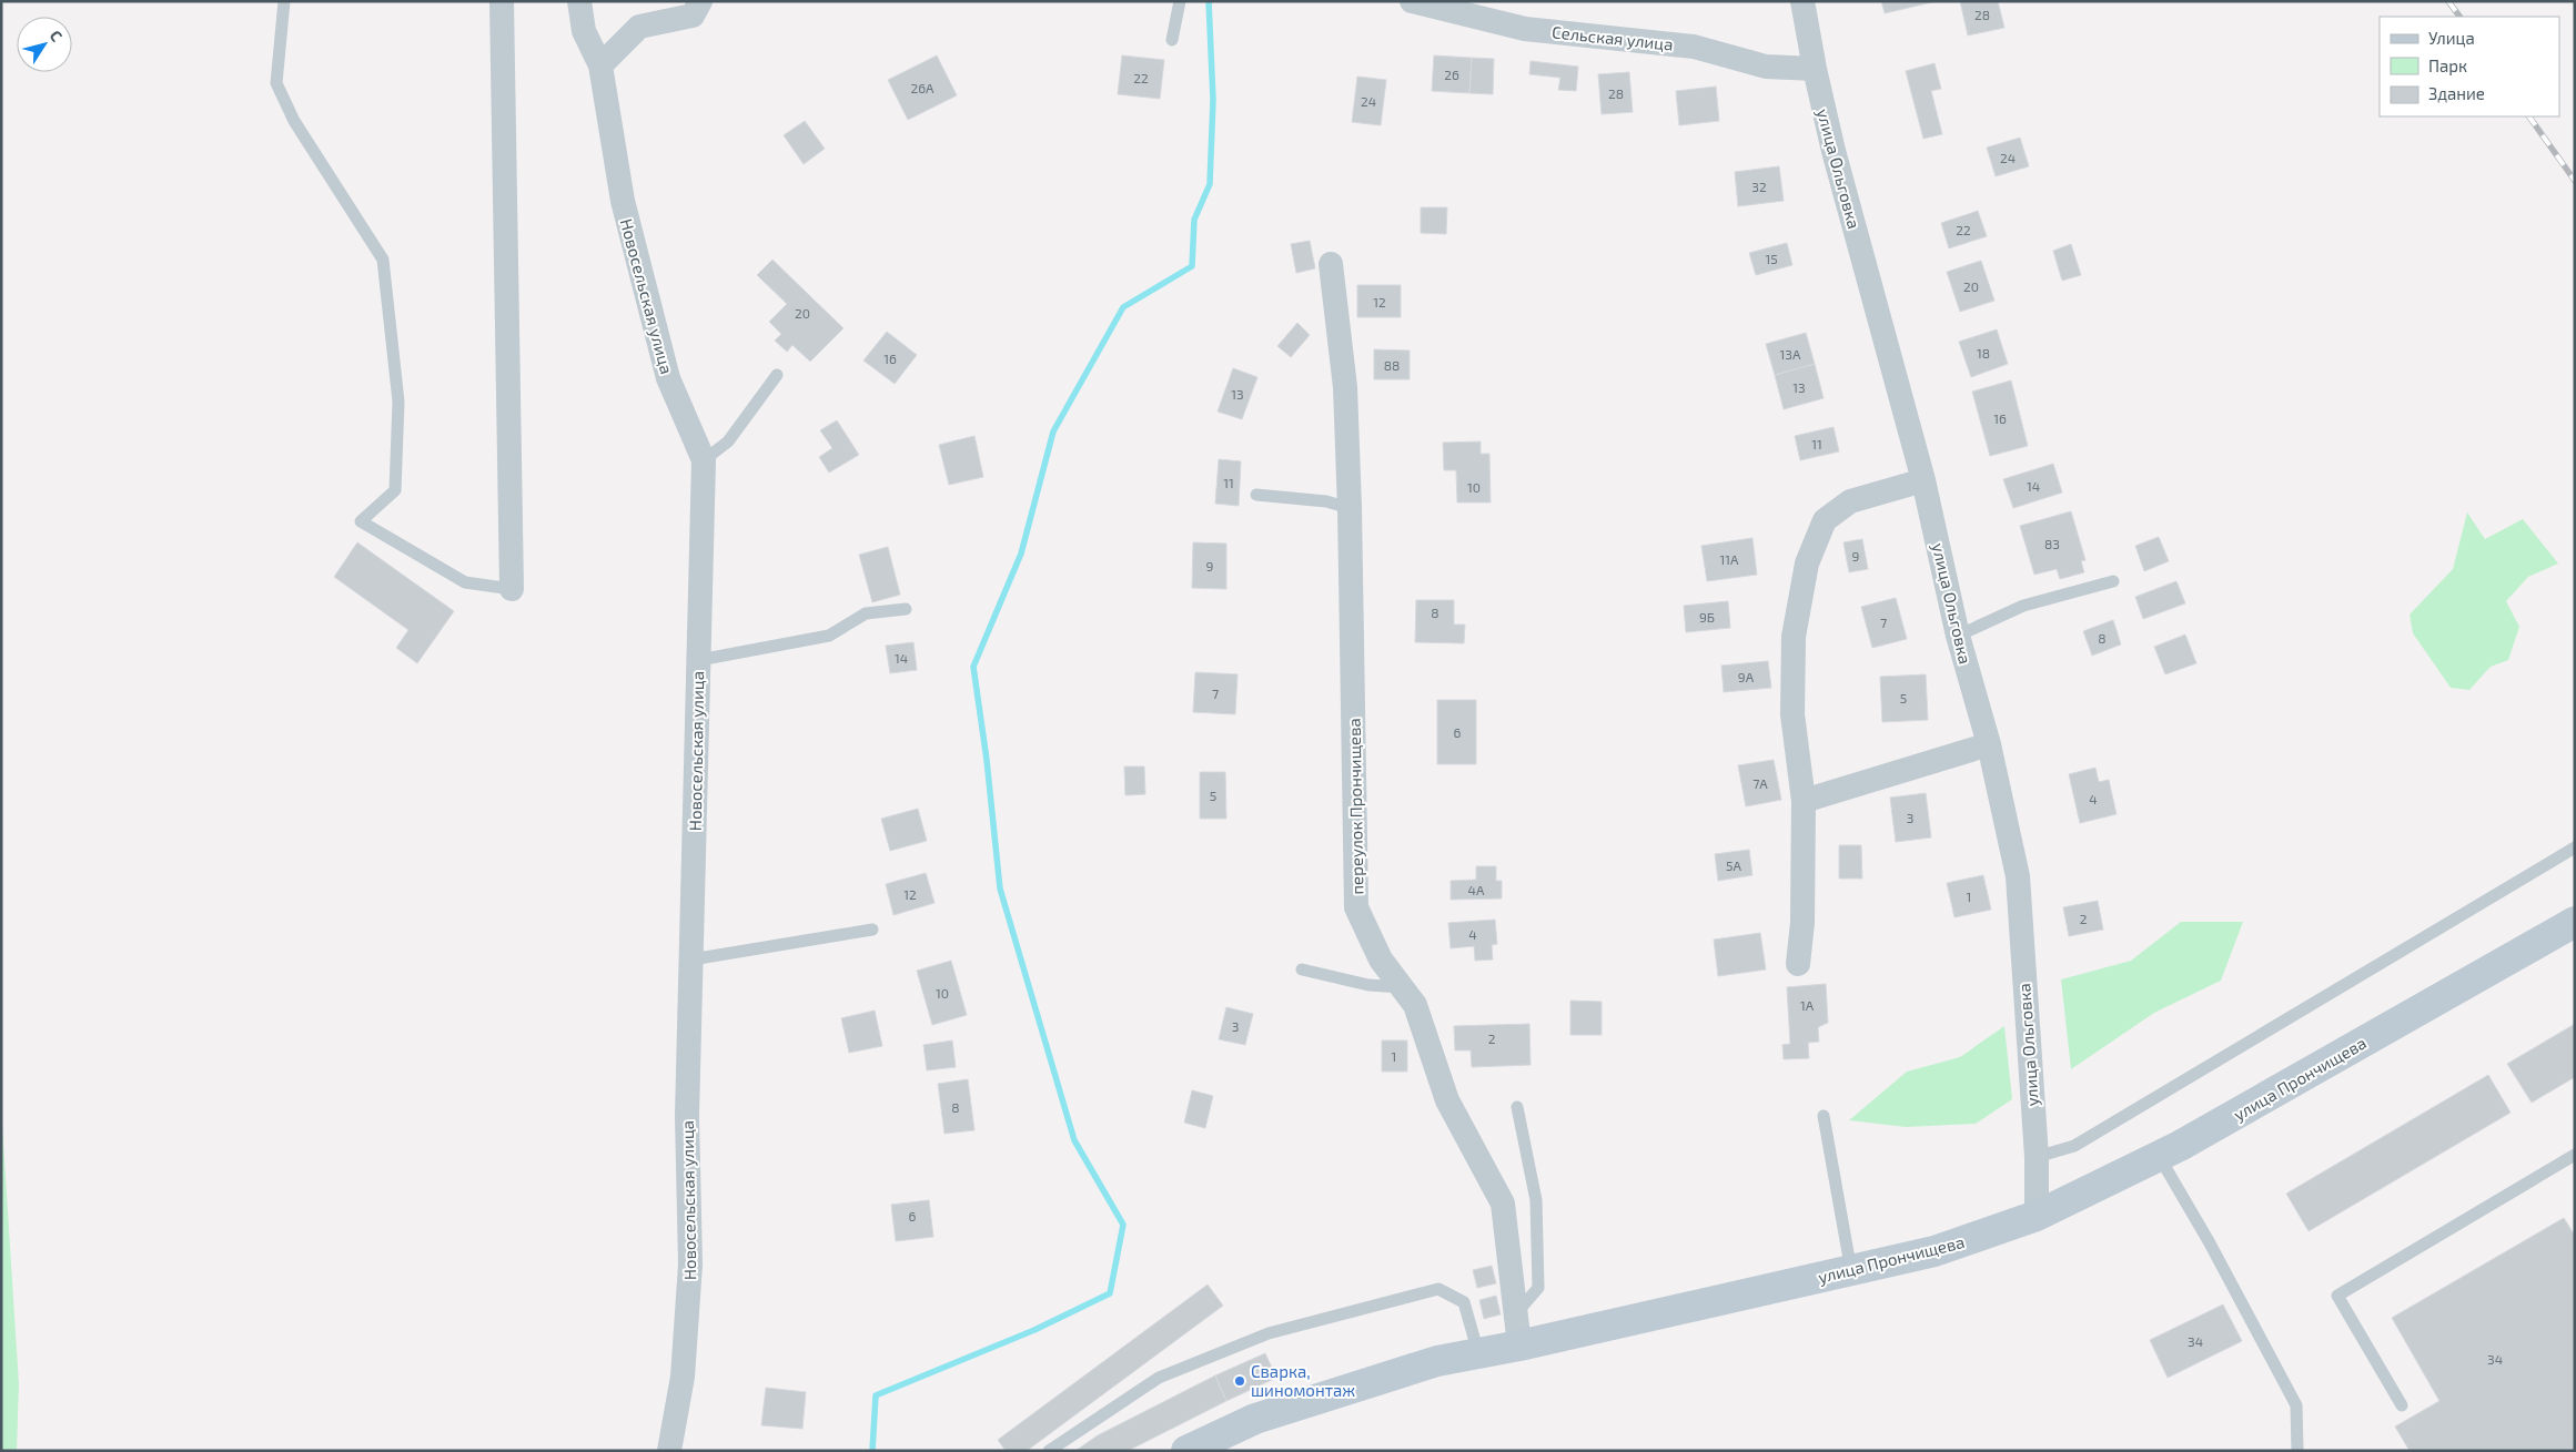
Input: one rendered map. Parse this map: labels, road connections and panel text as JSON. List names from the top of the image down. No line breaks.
{"streets":{"street":["Сельская улица","улица Ольговка","Новосельская улица","переулок Прончищева","улица Прончищева"]},"crossings":[["Сельская улица","улица Ольговка"],["улица Ольговка","улица Прончищева"],["переулок Прончищева","улица Прончищева"]],"places":["Сварка, шиномонтаж"],"house_numbers":["28","26","22","26А","28","24","24","32","22","15","20","12","20","18","13А","16","88","13","13","16","11","11","14","10","83","9","11А","9","8","9Б","7","8","14","9А","7","5","6","7А","5","4","3","5А","4А","12","1","2","4","10","1А","3","2","1","8","6","34","34"],"legend":["Улица","Парк","Здание"],"north":"top right"}
